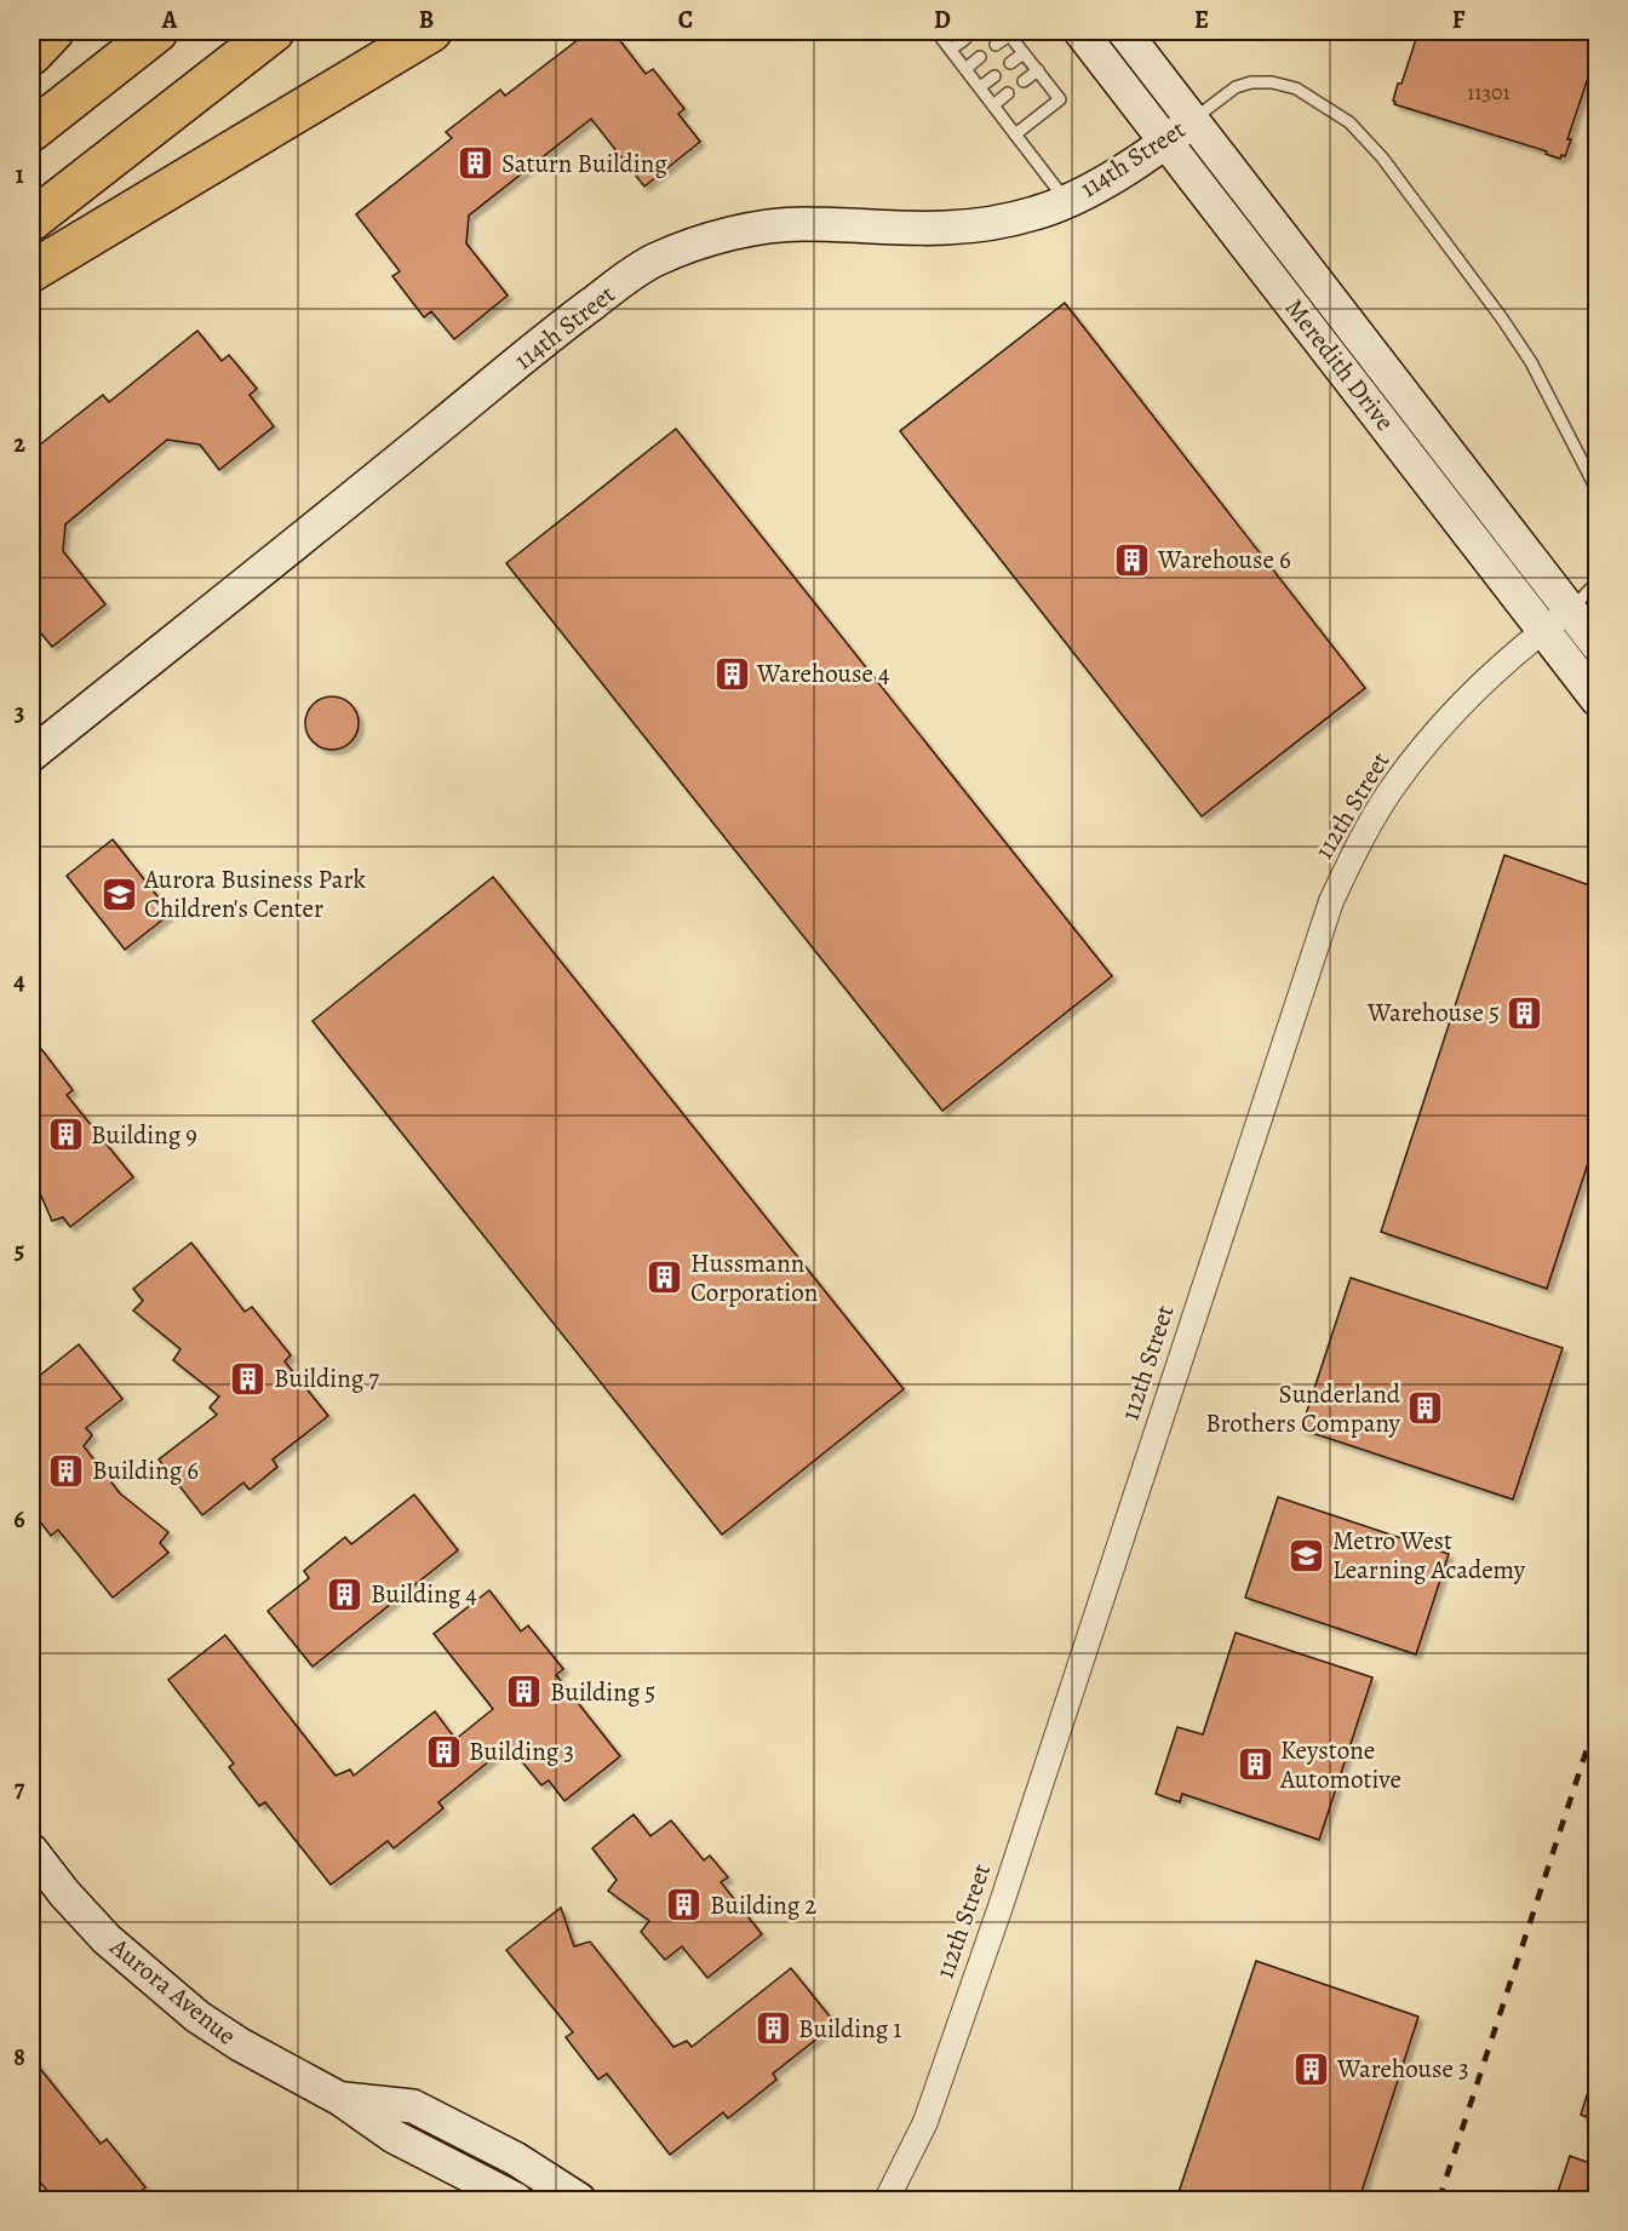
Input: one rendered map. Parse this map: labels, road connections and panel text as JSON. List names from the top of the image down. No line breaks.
{"streets":{"street":["114th Street","Meredith Drive","112th Street","Aurora Avenue"]},"crossings":[["114th Street","Meredith Drive"],["Meredith Drive","112th Street"]],"places":{"building":["Saturn Building","Warehouse 6","Warehouse 4","Warehouse 5","Building 9","Hussmann Corporation","Building 7","Sunderland Brothers Company","Building 6","Building 4","Building 5","Building 3","Keystone Automotive","Building 2","Building 1","Warehouse 3"],"school or university":["Aurora Business Park Children's Center","Metro West Learning Academy"]},"house_numbers":["11301"],"grid":{"columns":["A","B","C","D","E","F"],"rows":["1","2","3","4","5","6","7","8"]}}
